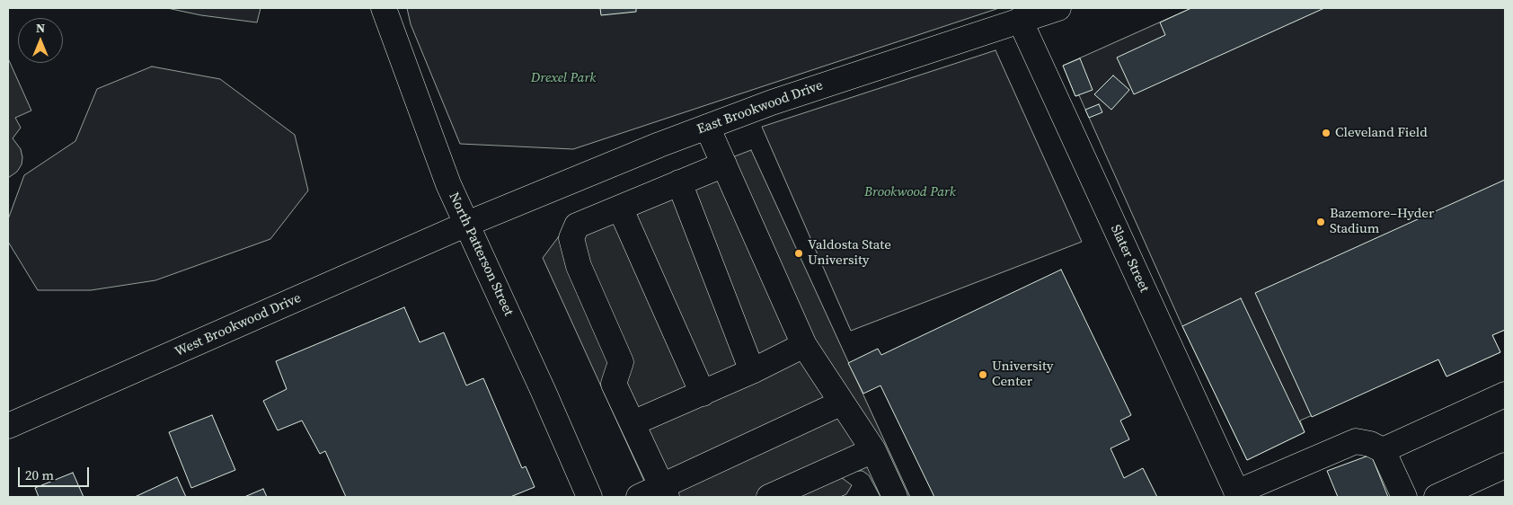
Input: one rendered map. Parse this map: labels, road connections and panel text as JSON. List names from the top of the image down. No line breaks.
{"streets":{"street":["East Brookwood Drive","North Patterson Street","Slater Street","West Brookwood Drive"]},"crossings":[["East Brookwood Drive","North Patterson Street"],["East Brookwood Drive","Slater Street"],["East Brookwood Drive","West Brookwood Drive"],["North Patterson Street","West Brookwood Drive"]],"parks":["Drexel Park","Brookwood Park"],"places":["Cleveland Field","Bazemore–Hyder Stadium","Valdosta State University","University Center"],"scale_bar":"20 m","north":"top"}
